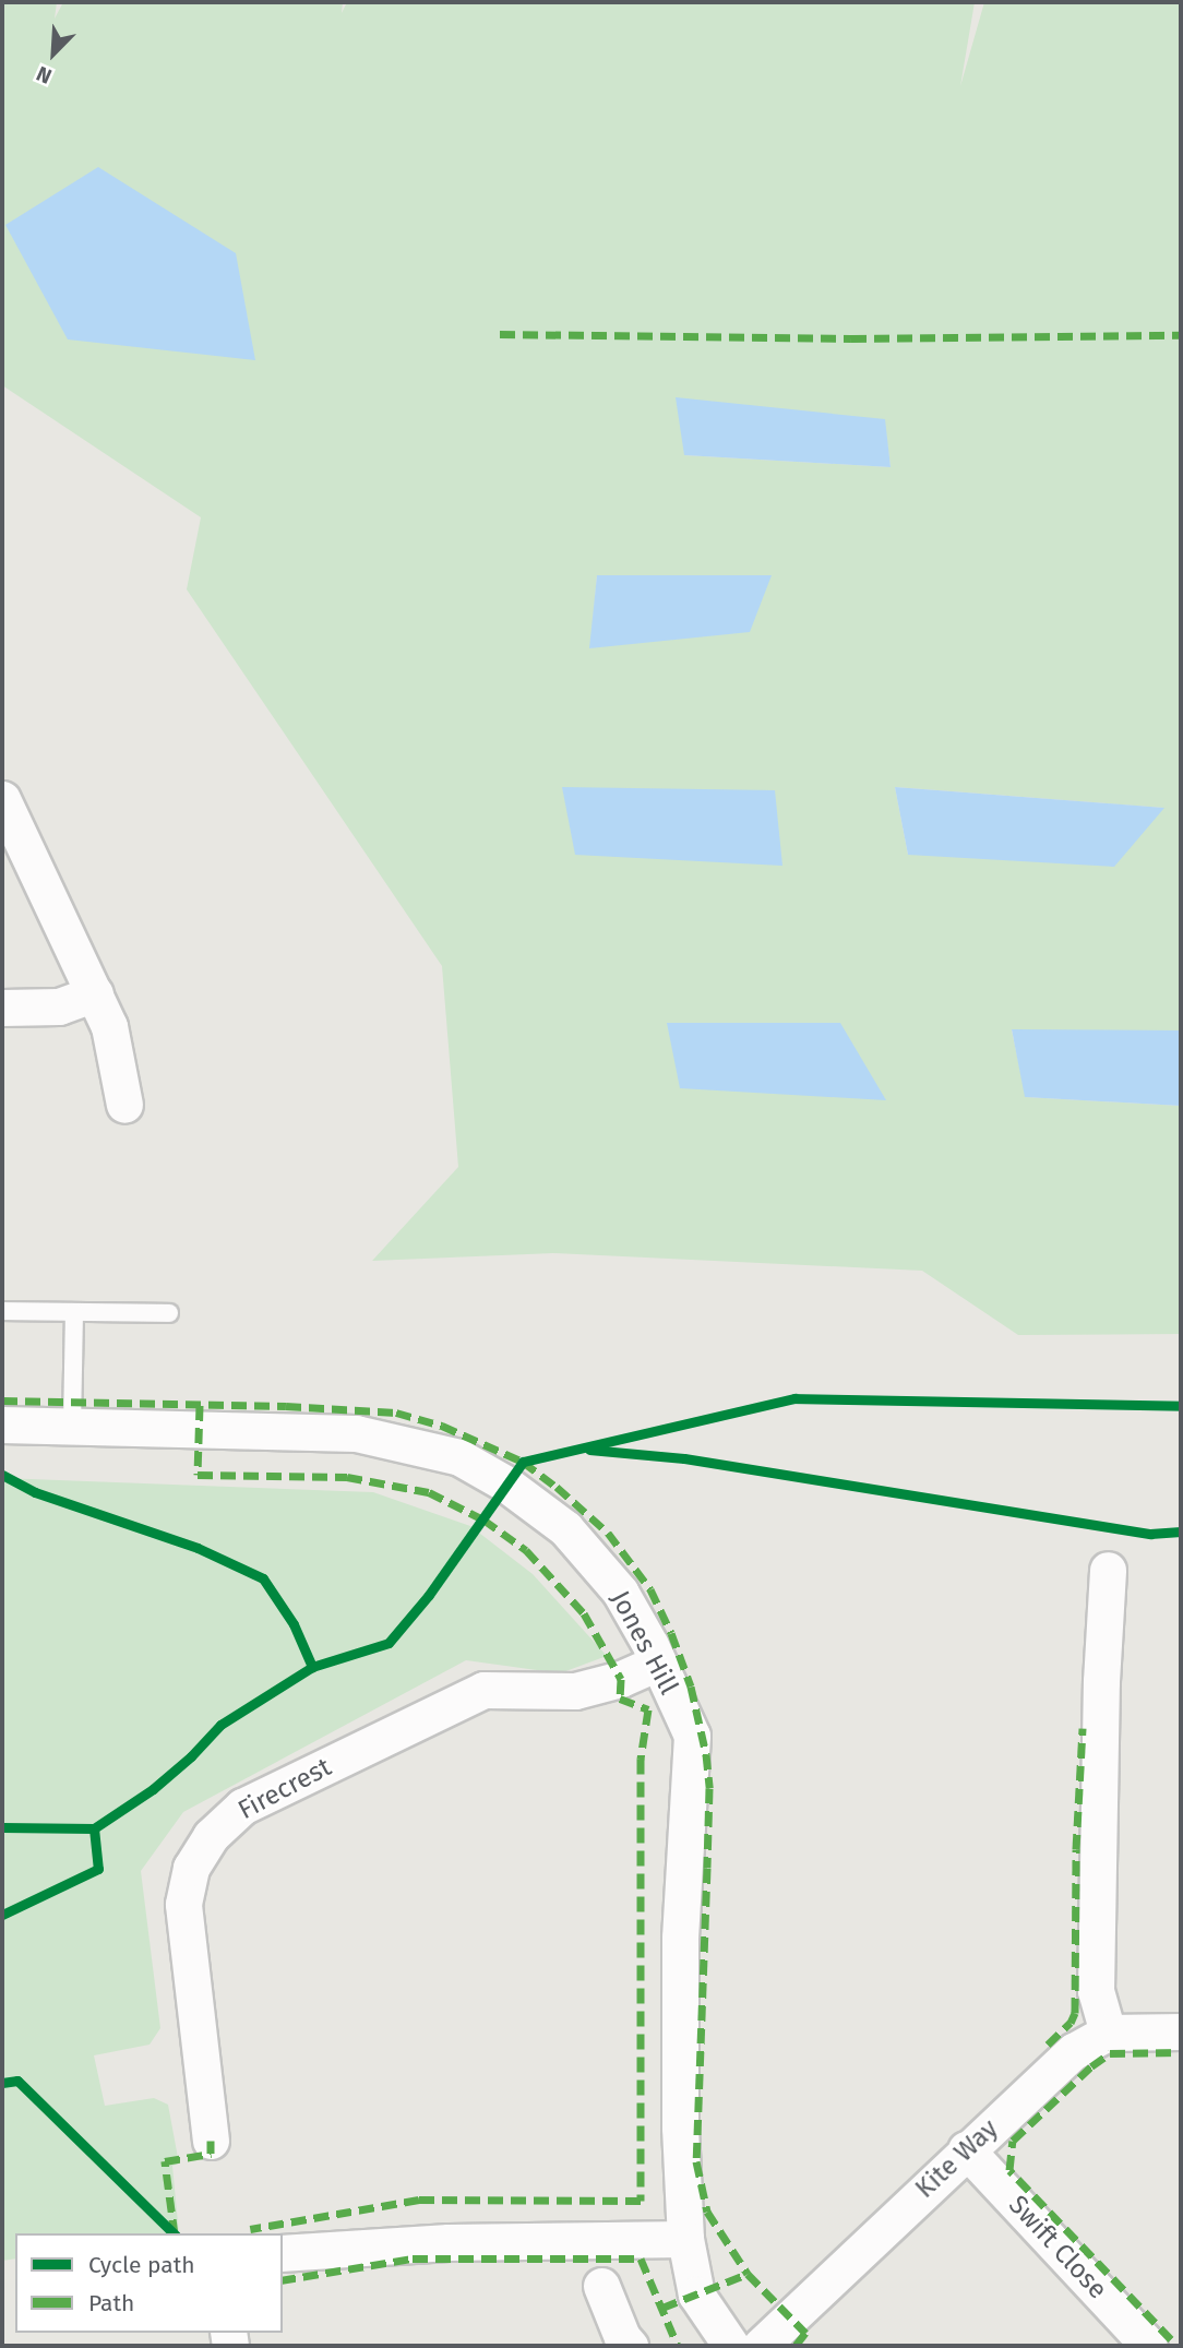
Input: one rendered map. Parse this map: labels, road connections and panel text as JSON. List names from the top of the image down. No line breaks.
{"streets":{"street":["Jones Hill","Firecrest","Kite Way","Swift Close"]},"crossings":[["Jones Hill","Firecrest"],["Kite Way","Swift Close"]],"legend":["Cycle path","Path"],"north":"bottom left"}
